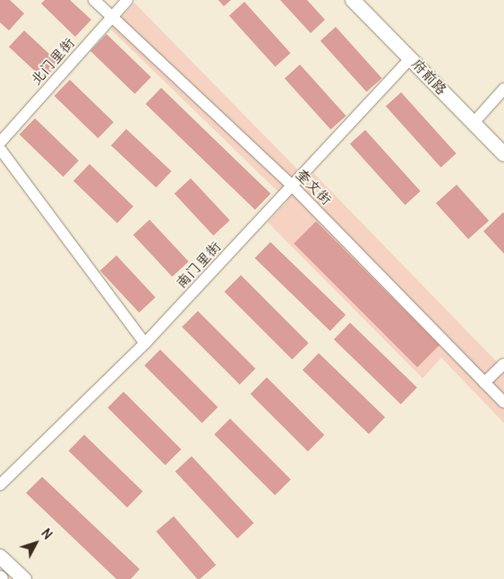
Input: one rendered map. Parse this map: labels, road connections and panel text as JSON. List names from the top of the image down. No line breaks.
{"streets":{"main road":["府前路"],"street":["北门里街","奎文街","南门里街"]},"crossings":[["北门里街","奎文街"],["府前路","南门里街"],["奎文街","南门里街"]],"north":"top right"}
